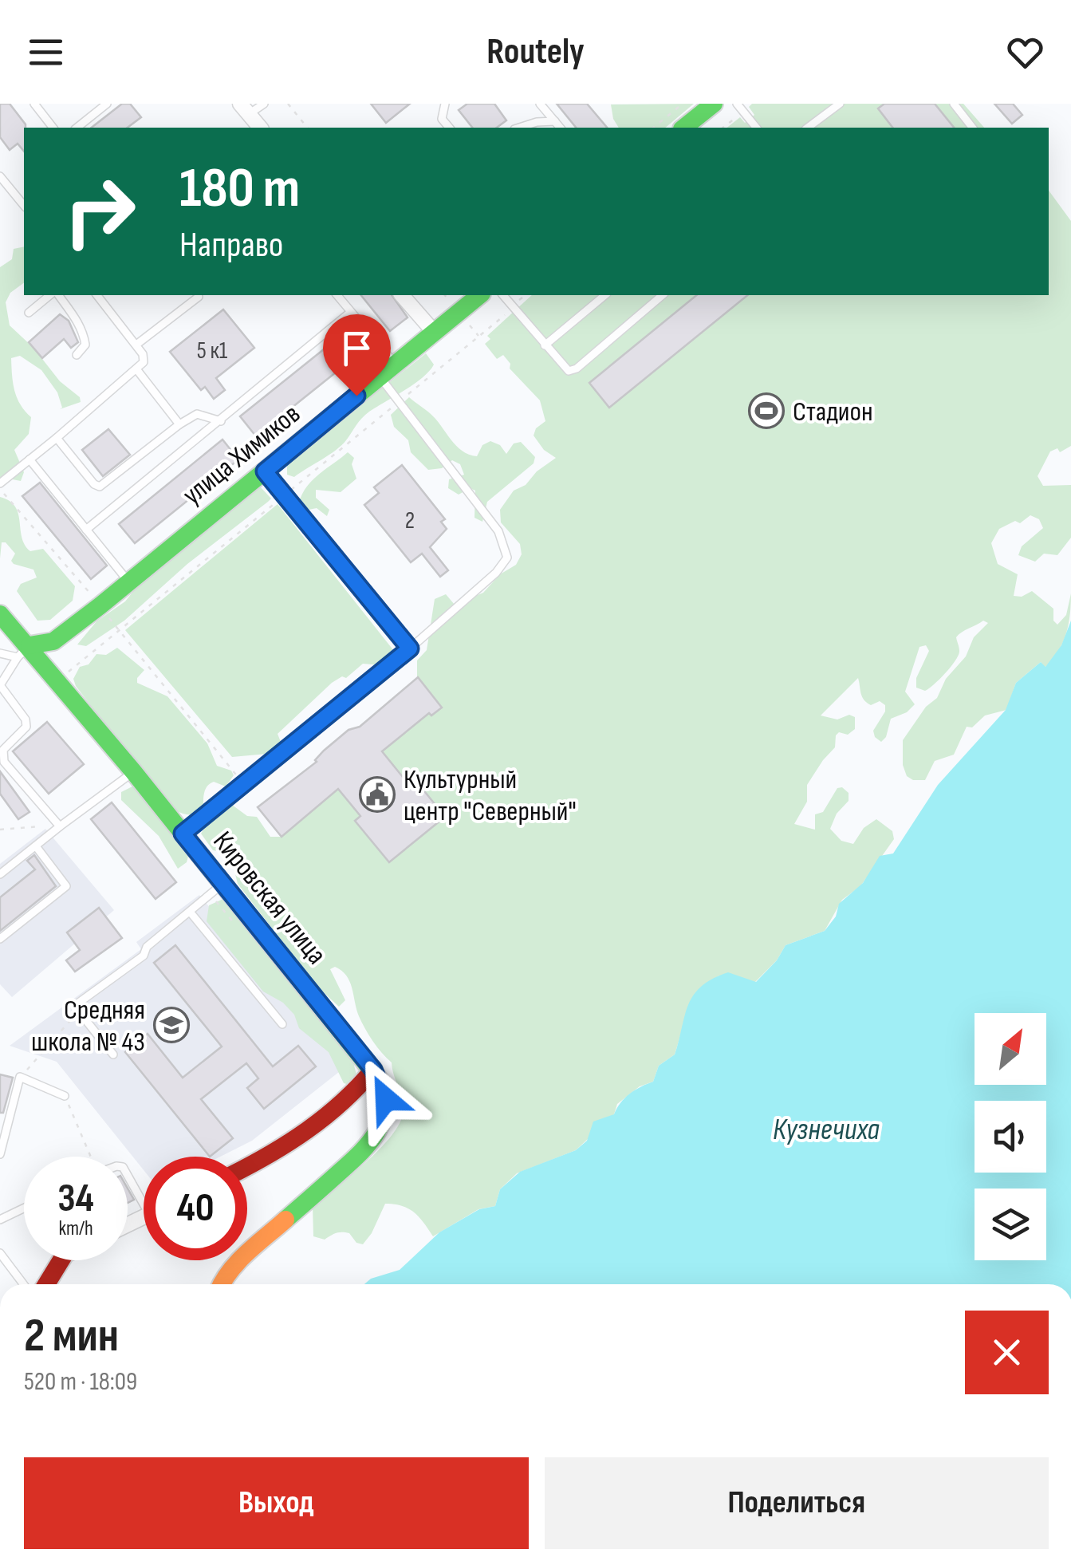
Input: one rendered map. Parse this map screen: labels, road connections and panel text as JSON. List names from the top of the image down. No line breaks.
{"streets":{"street":["улица Химиков","Кировская улица"]},"crossings":[["улица Химиков","Кировская улица"]],"water":["Кузнечиха"],"places":{"sports":["Стадион"],"public building":["Культурный центр \"Северный\""],"school or university":["Средняя школа № 43"]},"house_numbers":["5 к1","2"],"north":"top right","page":{"header":"Routely","turn":["180 m","Направо"],"speed":"34 km/h","limit":"40","heading":["2 мин","520 m · 18:09"],"buttons":["Выход","Поделиться"]}}
